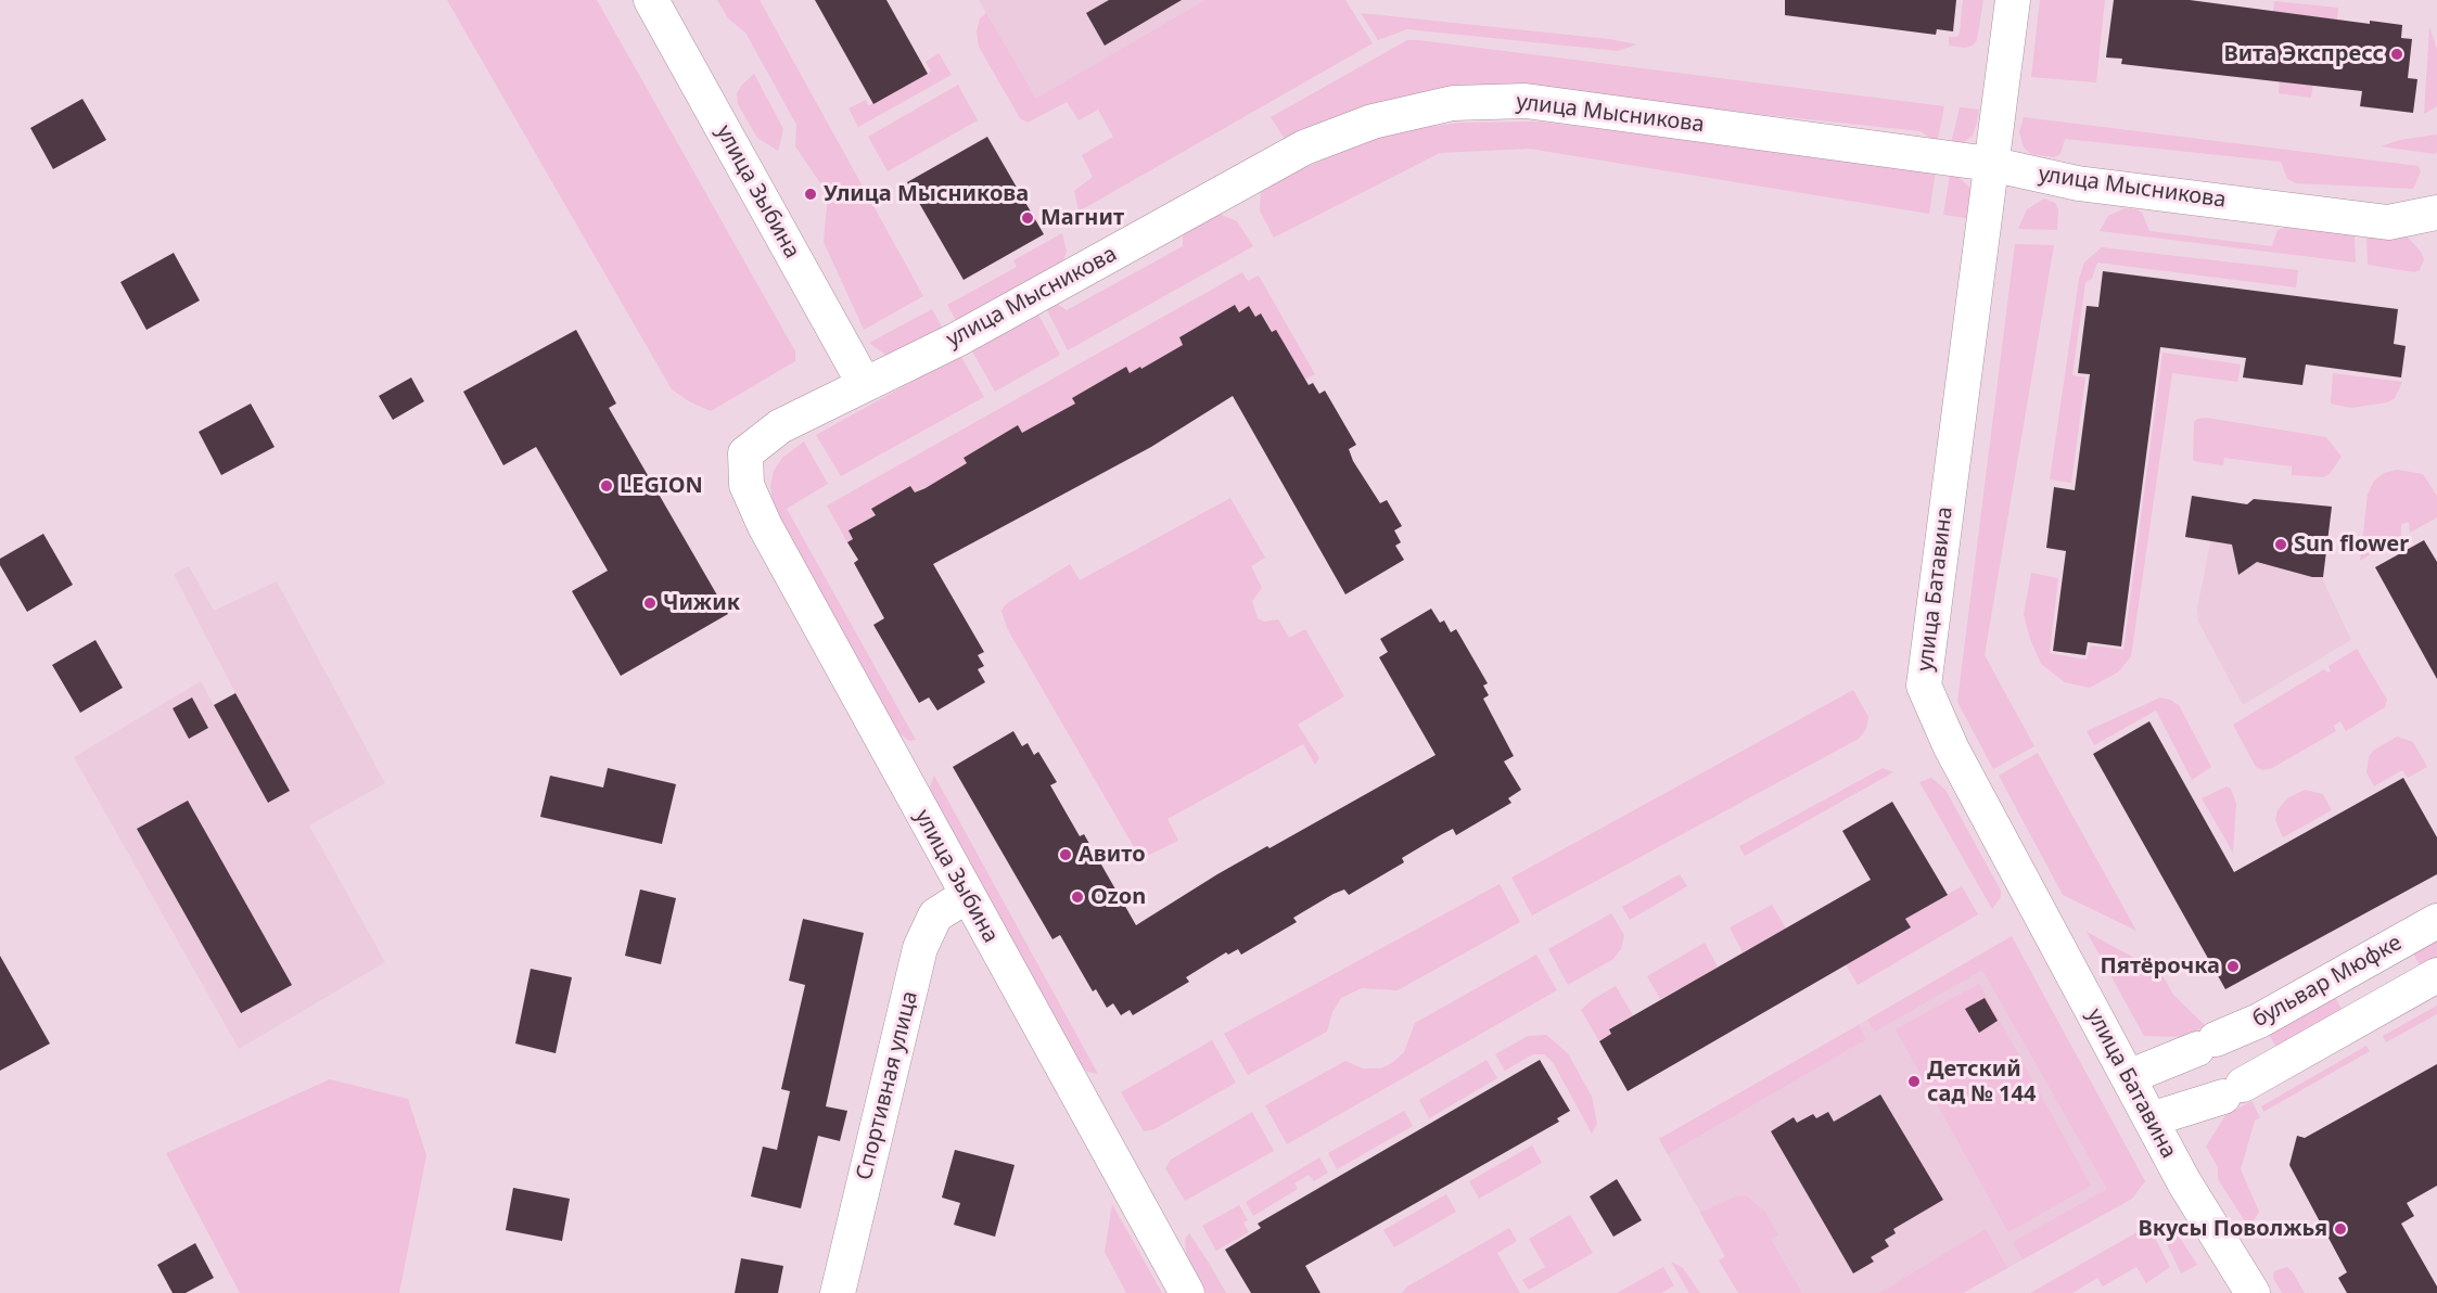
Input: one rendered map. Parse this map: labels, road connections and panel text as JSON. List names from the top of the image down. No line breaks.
{"streets":{"street":["улица Мысникова","улица Зыбина","улица Батавина","бульвар Мюфке","Спортивная улица"]},"crossings":[["улица Мысникова","улица Зыбина"],["улица Мысникова","улица Батавина"],["улица Зыбина","Спортивная улица"],["улица Батавина","бульвар Мюфке"]],"places":["Вита Экспресс","Улица Мысникова","Магнит","LEGION","Sun flower","Чижик","Авито","Ozon","Пятёрочка","Детский сад № 144","Вкусы Поволжья"]}
